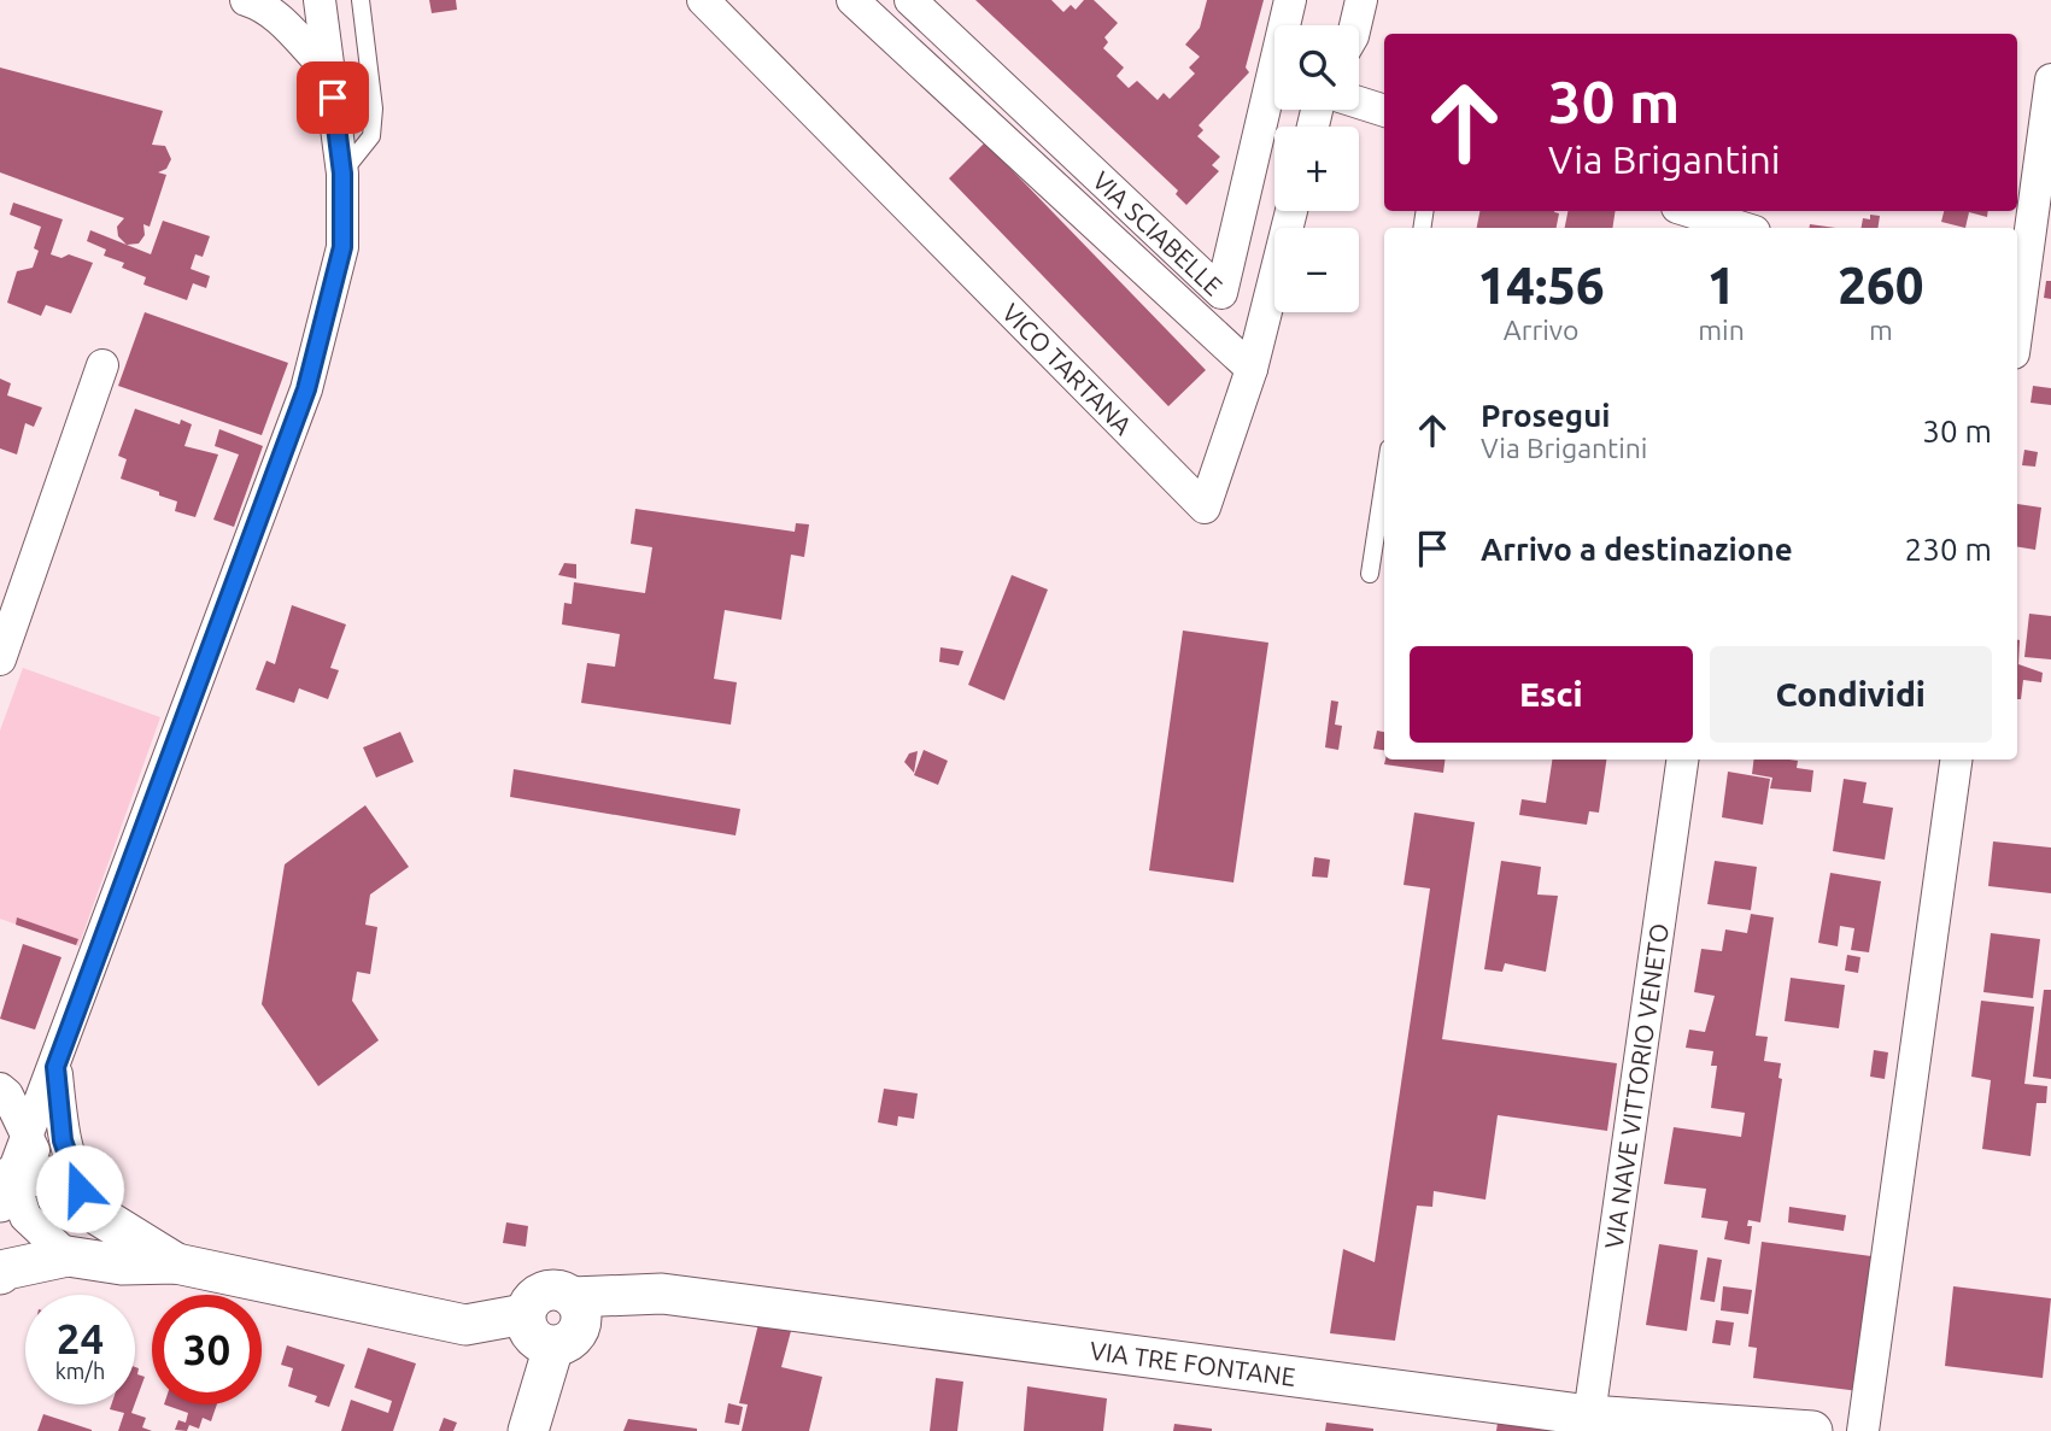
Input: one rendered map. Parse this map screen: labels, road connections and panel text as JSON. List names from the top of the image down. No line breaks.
{"streets":{"street":["VIA SCIABELLE","VICO TARTANA","VIA NAVE VITTORIO VENETO","VIA TRE FONTANE"]},"crossings":[["VIA SCIABELLE","VICO TARTANA"],["VIA NAVE VITTORIO VENETO","VIA TRE FONTANE"]],"page":{"map_buttons":["+","−"],"turn":["30 m","Via Brigantini"],"eta":["14:56","Arrivo","1","min","260","m"],"list":[{"name":"Prosegui","note":"Via Brigantini","value":"30 m"},{"name":"Arrivo a destinazione","value":"230 m"}],"buttons":["Esci","Condividi"],"speed":"24 km/h","limit":"30"}}
